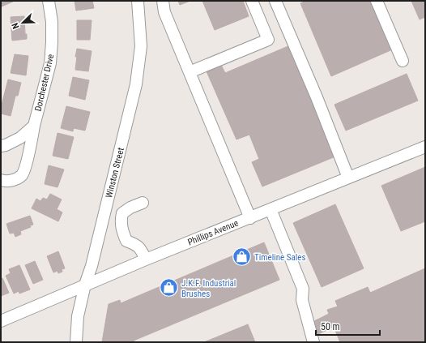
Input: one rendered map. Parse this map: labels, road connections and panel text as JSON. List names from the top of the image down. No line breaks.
{"streets":{"street":["Dorchester Drive","Winston Street","Phillips Avenue"]},"crossings":[["Winston Street","Phillips Avenue"]],"places":{"shop":["Timeline Sales","J.K.F. Industrial Brushes"]},"scale_bar":"50 m","north":"bottom left"}
